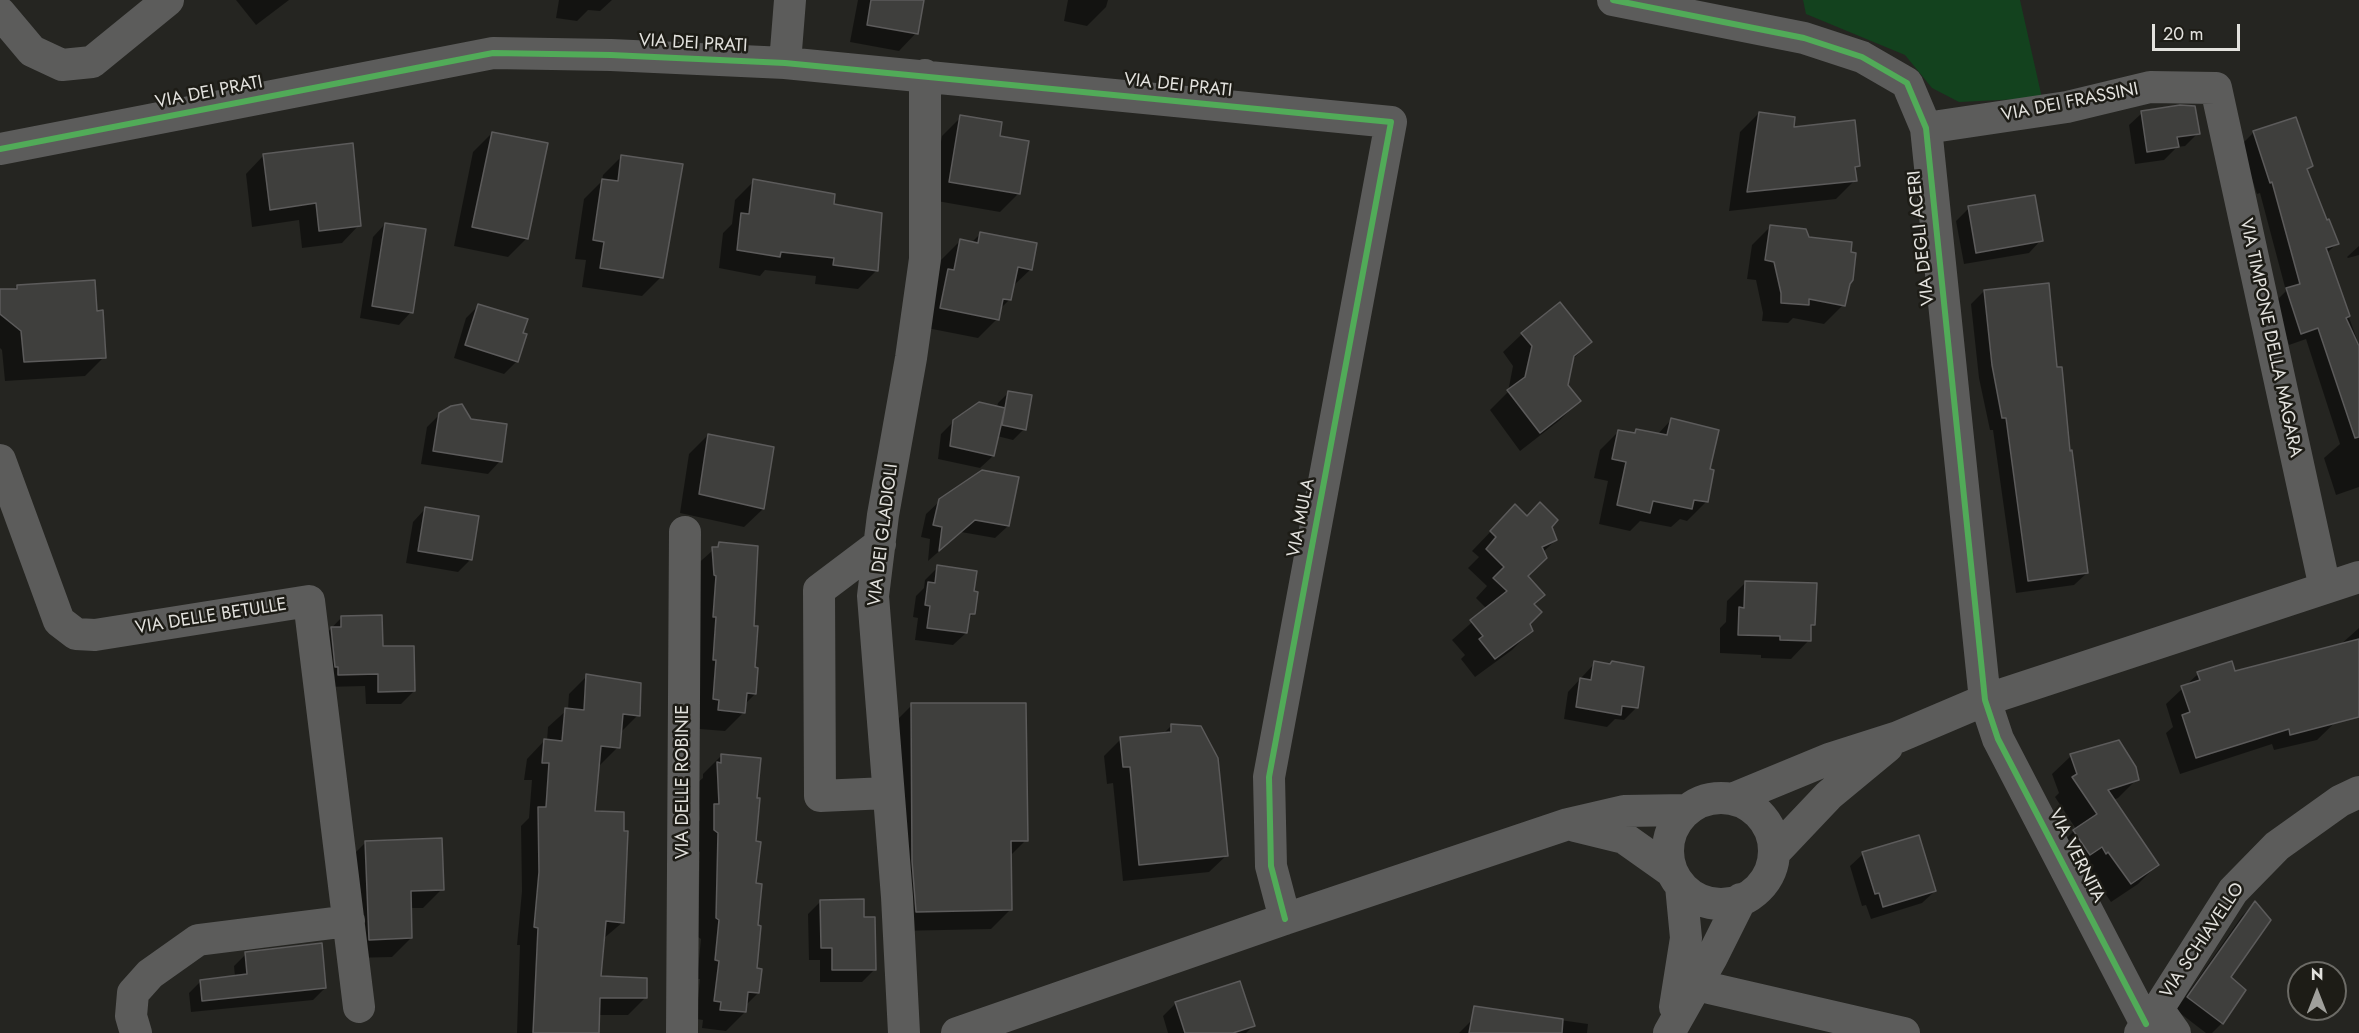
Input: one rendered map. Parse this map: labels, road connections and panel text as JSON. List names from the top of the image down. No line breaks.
{"streets":{"street":["VIA DEI PRATI","VIA DEI FRASSINI","VIA DEGLI ACERI","VIA TIMPONE DELLA MAGARA","VIA MULA","VIA DEI GLADIOLI","VIA DELLE BETULLE","VIA DELLE ROBINIE","VIA VERNITA","VIA SCHIAVELLO"]},"crossings":[["VIA DEI PRATI","VIA MULA"],["VIA DEI PRATI","VIA DEI GLADIOLI"],["VIA DEI FRASSINI","VIA DEGLI ACERI"],["VIA DEI FRASSINI","VIA TIMPONE DELLA MAGARA"],["VIA DEGLI ACERI","VIA VERNITA"],["VIA VERNITA","VIA SCHIAVELLO"]],"scale_bar":"20 m","north":"top"}
